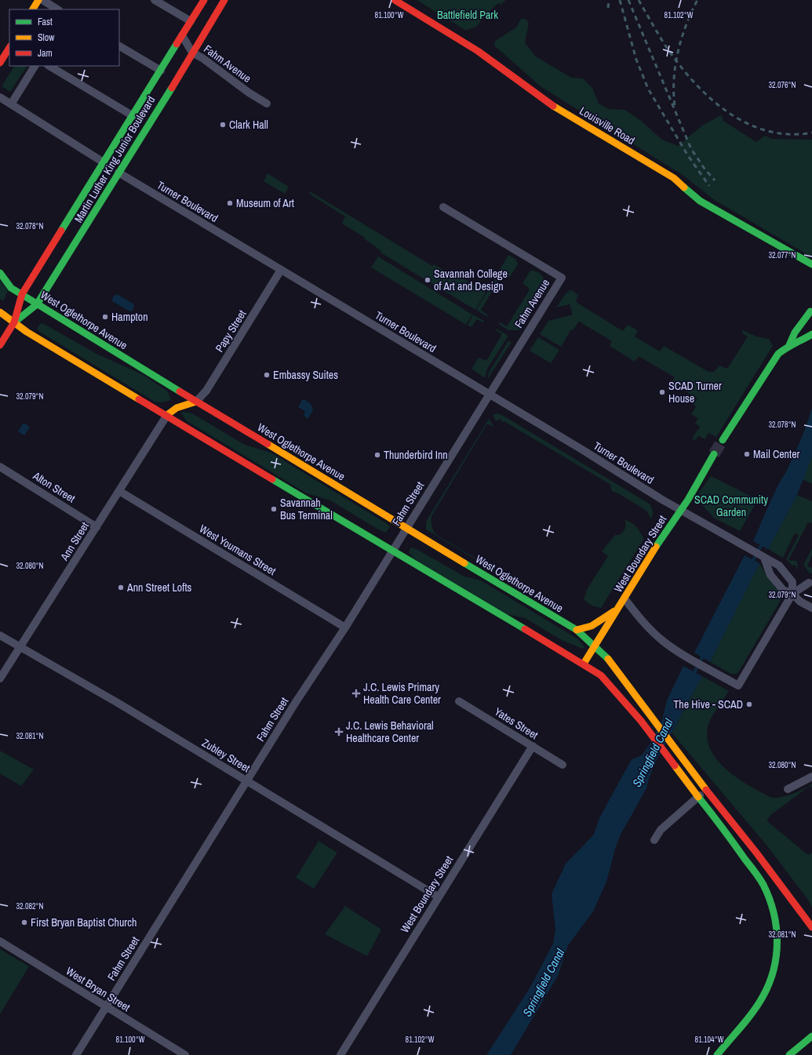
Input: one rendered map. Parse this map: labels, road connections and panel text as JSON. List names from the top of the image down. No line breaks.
{"streets":{"main road":["Louisville Road","Martin Luther King Junior Boulevard","West Oglethorpe Avenue","West Boundary Street"],"street":["Fahm Avenue","Turner Boulevard","Papy Street","Alton Street","Fahm Street","Ann Street","West Youmans Street","Yates Street","Zubley Street","West Bryan Street"]},"crossings":[["Fahm Avenue","Martin Luther King Junior Boulevard"],["Fahm Avenue","Turner Boulevard"],["Fahm Avenue","Fahm Street"],["Martin Luther King Junior Boulevard","Turner Boulevard"],["Martin Luther King Junior Boulevard","West Oglethorpe Avenue"],["Turner Boulevard","Papy Street"],["Turner Boulevard","Fahm Street"],["Turner Boulevard","West Boundary Street"],["West Oglethorpe Avenue","Papy Street"],["West Oglethorpe Avenue","Fahm Street"],["West Oglethorpe Avenue","West Boundary Street"],["Alton Street","Ann Street"],["Fahm Street","West Youmans Street"],["Fahm Street","Zubley Street"],["Fahm Street","West Bryan Street"],["Ann Street","West Youmans Street"],["Ann Street","Zubley Street"],["West Boundary Street","Yates Street"],["West Boundary Street","Zubley Street"]],"water":["Springfield Canal"],"parks":["Battlefield Park","SCAD Community Garden"],"places":{"other":["Clark Hall","Museum of Art","Savannah College of Art and Design","Hampton","Embassy Suites","SCAD Turner House","Mail Center","Thunderbird Inn","Savannah Bus Terminal","Ann Street Lofts","The Hive - SCAD","First Bryan Baptist Church"],"health":["J.C. Lewis Primary Health Care Center","J.C. Lewis Behavioral Healthcare Center"]},"legend":["Fast","Slow","Jam"],"coordinates":["81.100°W","81.102°W","32.076°N","32.078°N","32.077°N","32.079°N","32.080°N","32.081°N","32.082°N","81.104°W"]}
